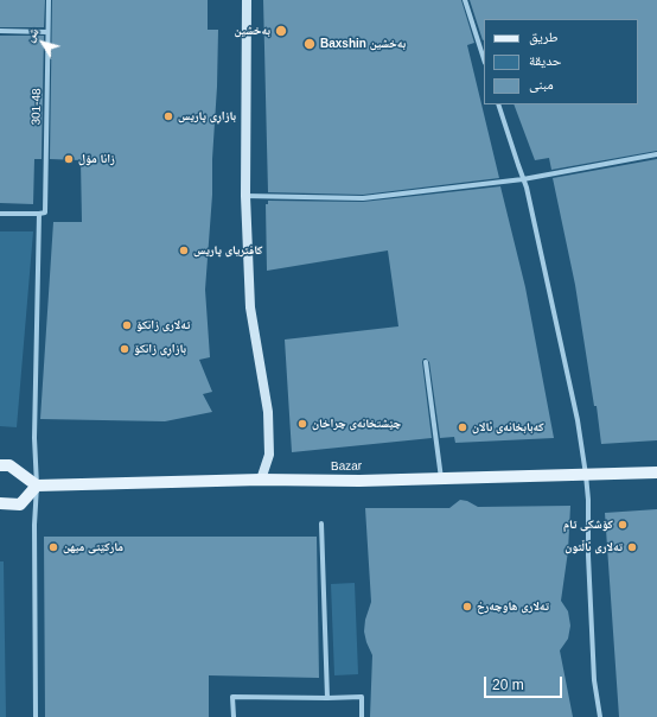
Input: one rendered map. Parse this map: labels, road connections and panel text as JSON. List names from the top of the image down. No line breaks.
{"streets":{"main road":["Bazar"],"street":["301-48"]},"crossings":[["301-48","Bazar"]],"places":["بەخشین","Baxshin بەخشین","بازاڕی پاریس","زانا مۆل","کافتریای پاریس","تەلاری زانکۆ","بازاڕی زانکۆ","چێشتخانەی چراخان","کەبابخانەی ئالان","کۆشکی تام","مارکێتی میهن","تەلاری ئاڵتون","تەلاری هاوچەرخ"],"legend":["طريق","حديقة","مبنى"],"scale_bar":"20 m","north":"top left"}
